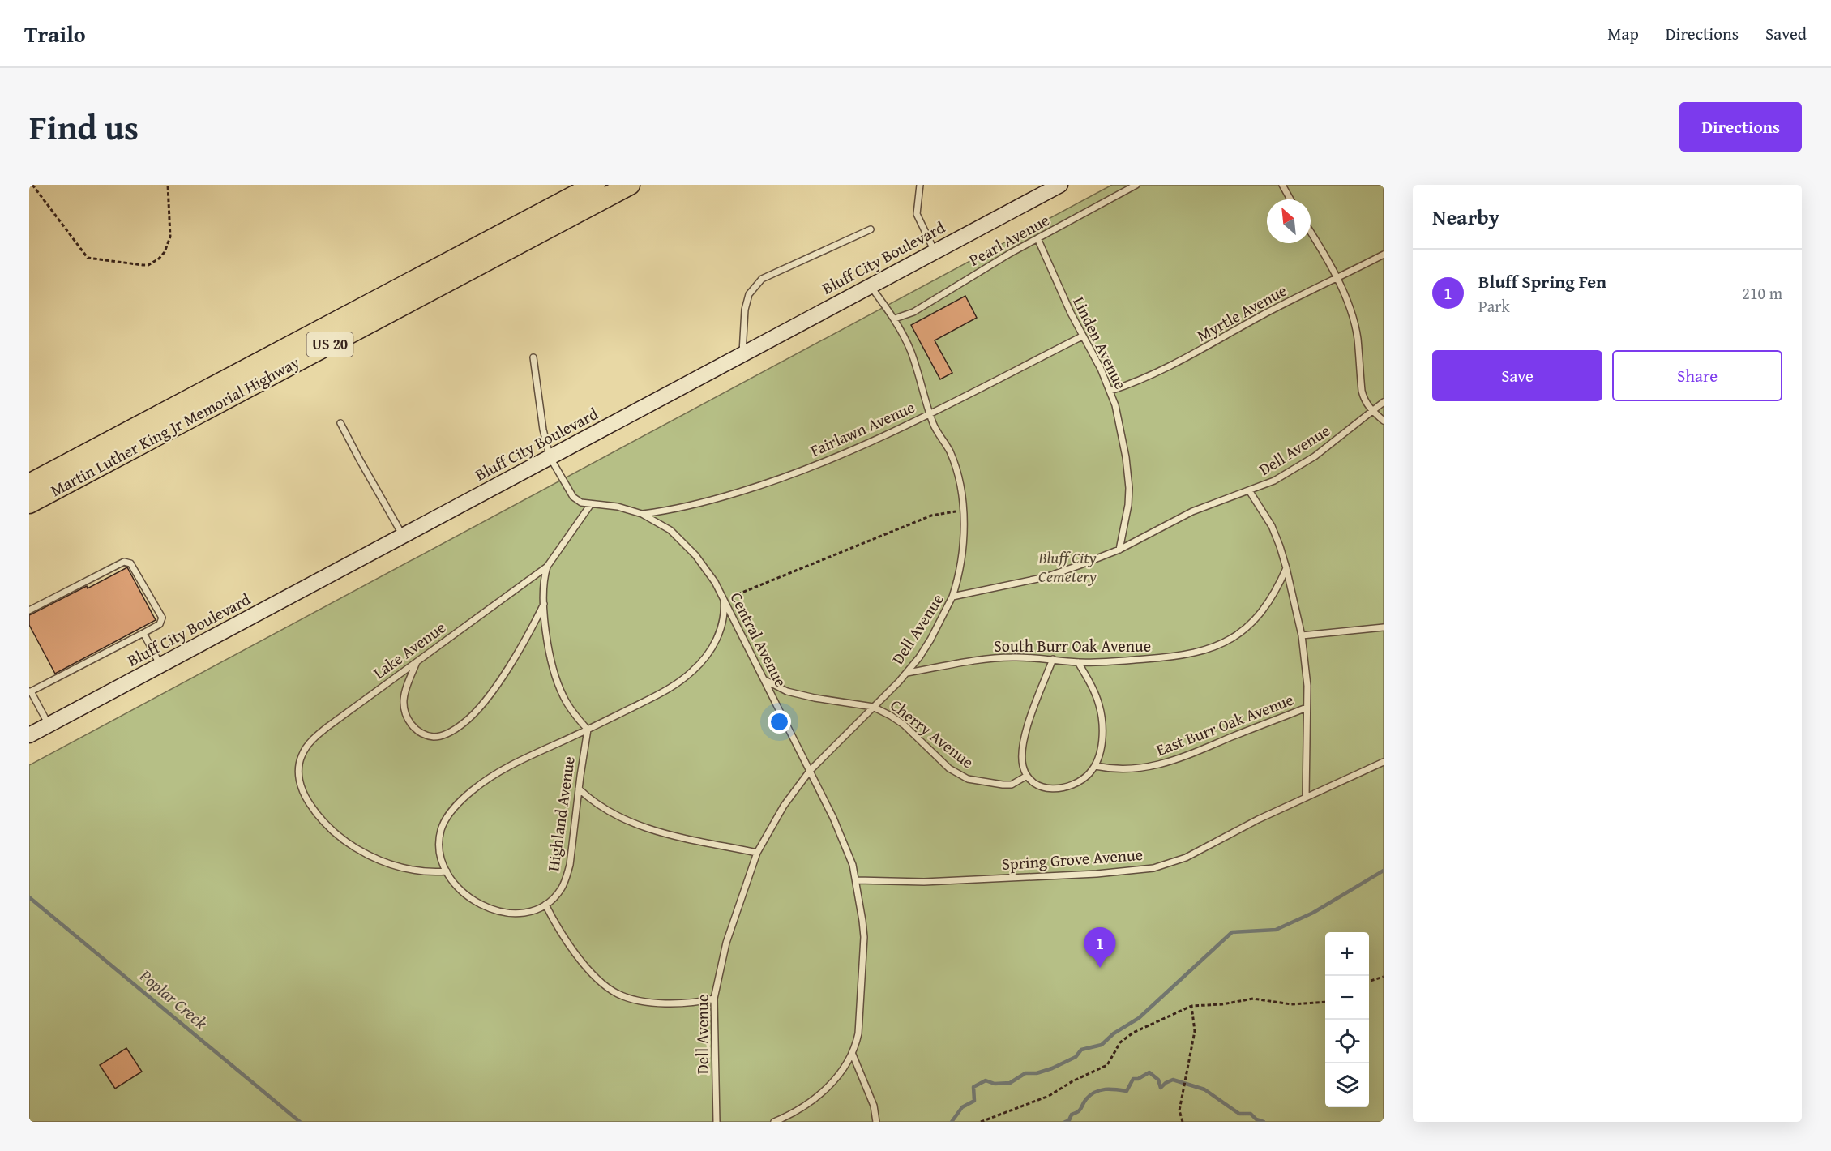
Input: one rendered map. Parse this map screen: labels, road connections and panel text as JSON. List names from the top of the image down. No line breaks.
{"streets":{"highway":["US 20","Martin Luther King Jr Memorial Highway"],"street":["Bluff City Boulevard"],"lane":["Pearl Avenue","Myrtle Avenue","Linden Avenue","Fairlawn Avenue","Dell Avenue","Central Avenue","South Burr Oak Avenue","Lake Avenue","East Burr Oak Avenue","Cherry Avenue","Highland Avenue","Spring Grove Avenue"]},"crossings":[["Pearl Avenue","Linden Avenue"],["Bluff City Boulevard","Central Avenue"],["Myrtle Avenue","Linden Avenue"],["Linden Avenue","Fairlawn Avenue"],["Linden Avenue","Dell Avenue"],["Fairlawn Avenue","Central Avenue"],["Dell Avenue","Central Avenue"],["Dell Avenue","South Burr Oak Avenue"],["Dell Avenue","Cherry Avenue"],["Central Avenue","Cherry Avenue"],["Central Avenue","Highland Avenue"],["Central Avenue","Spring Grove Avenue"],["Lake Avenue","Highland Avenue"]],"water":["Poplar Creek"],"parks":["Bluff City Cemetery"],"north":"top left","page":{"header":"Trailo","nav":["Map","Directions","Saved"],"title":"Find us","buttons":["Directions",["Save","Share"]],"heading":"Nearby","list":[{"mark":"1","name":"Bluff Spring Fen","note":"Park","value":"210 m"}],"pins":"1","map_buttons":["+","−"]}}
